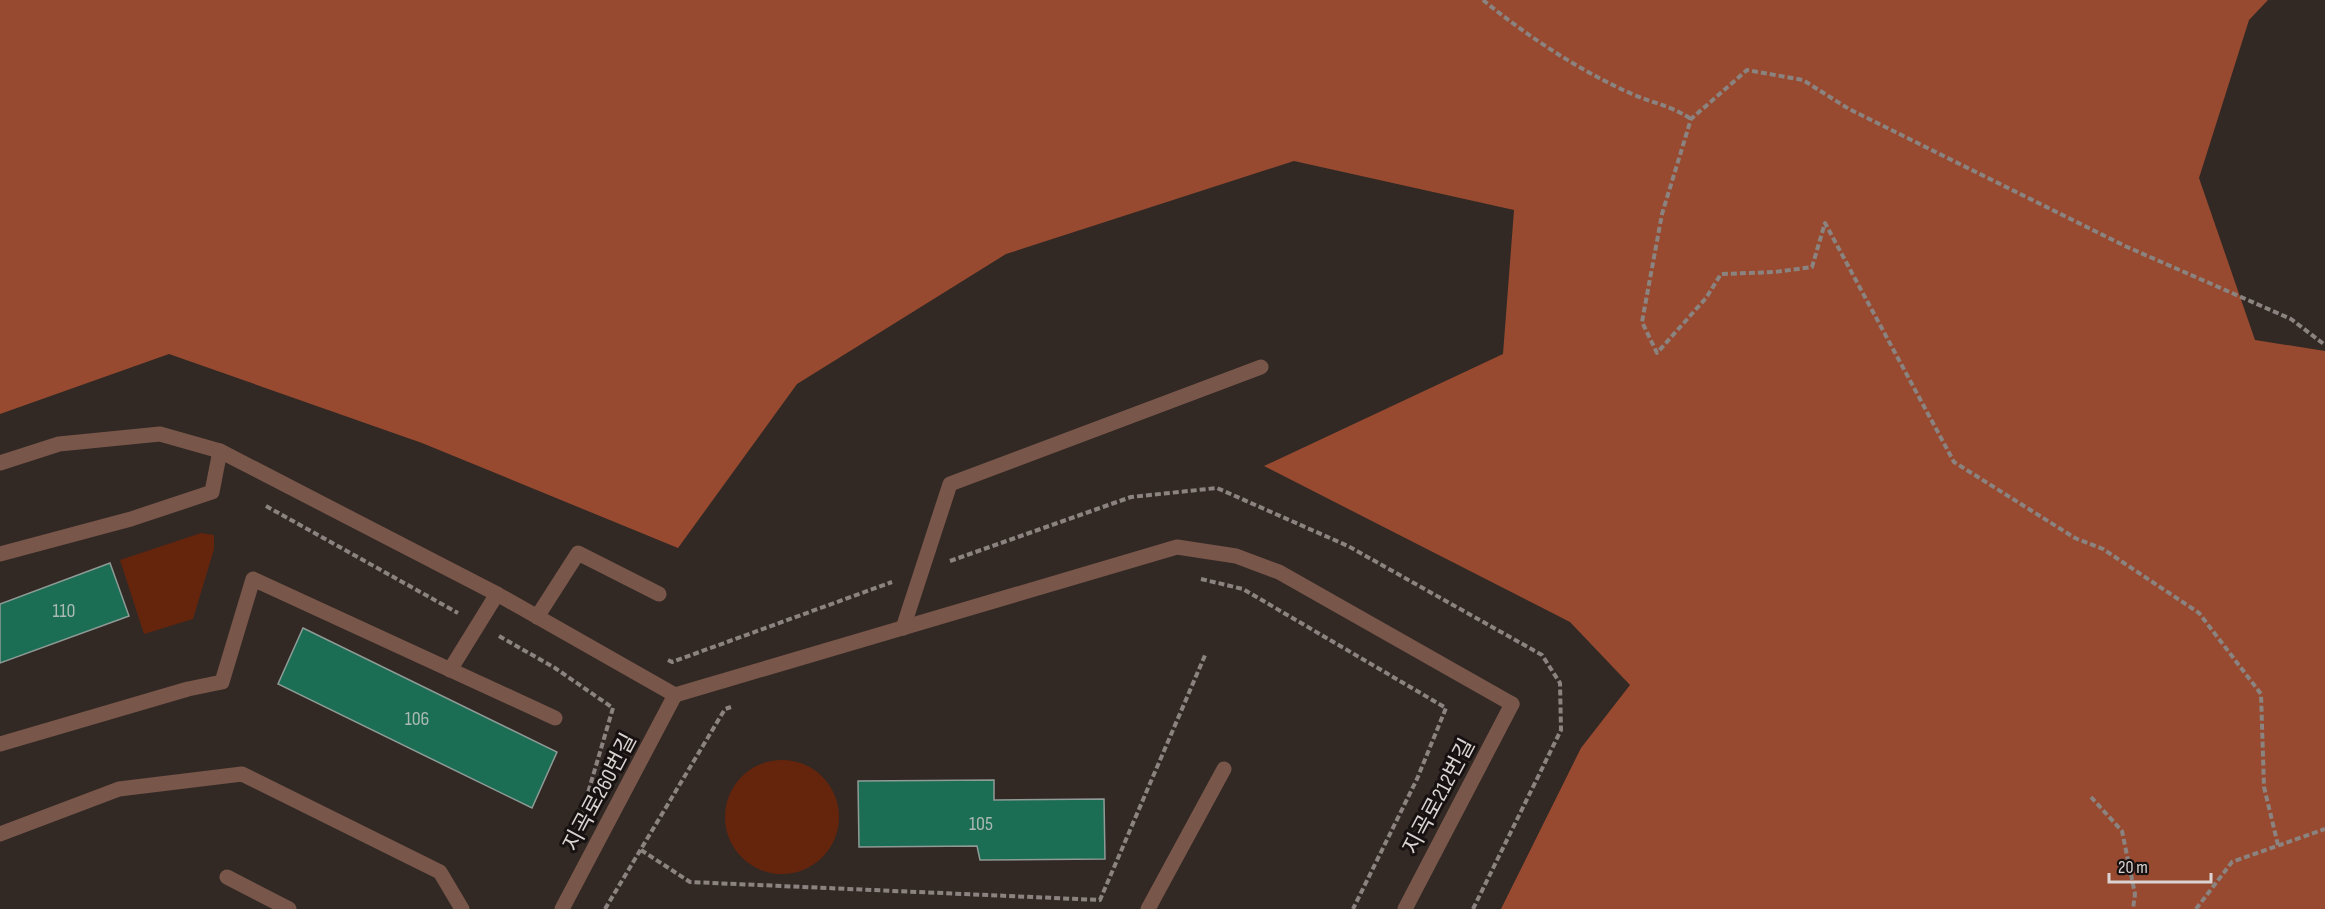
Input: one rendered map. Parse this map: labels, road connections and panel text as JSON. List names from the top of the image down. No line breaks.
{"streets":{"street":["지곡로260번길","지곡로212번길"]},"house_numbers":["110","106","105"],"scale_bar":"20 m"}
